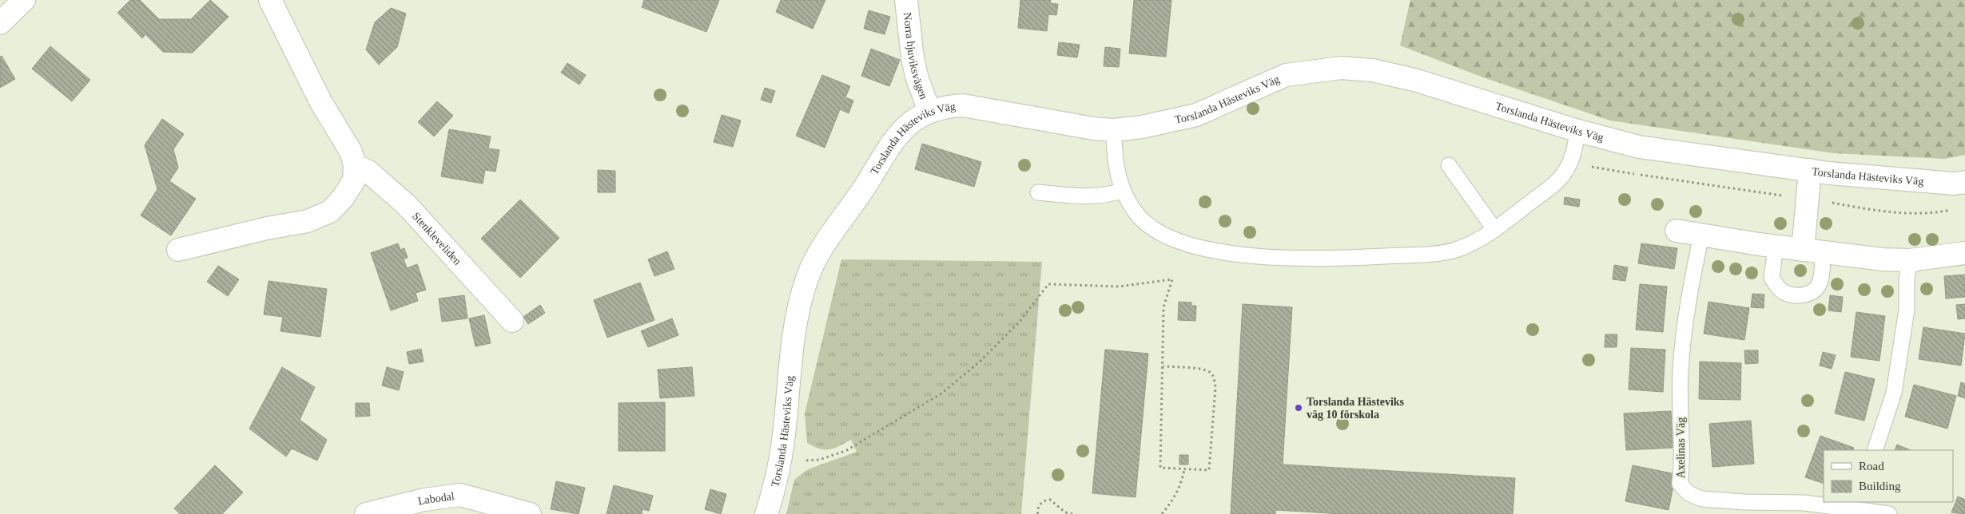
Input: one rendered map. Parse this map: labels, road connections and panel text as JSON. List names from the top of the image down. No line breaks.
{"streets":{"street":["Norra hjuviksvägen","Torslanda Hästeviks Väg","Stenkleveliden","Labodal"],"lane":["Axelinas Väg"]},"crossings":[["Norra hjuviksvägen","Torslanda Hästeviks Väg"]],"places":["Torslanda Hästeviks väg 10 förskola"],"legend":["Road","Building"]}
